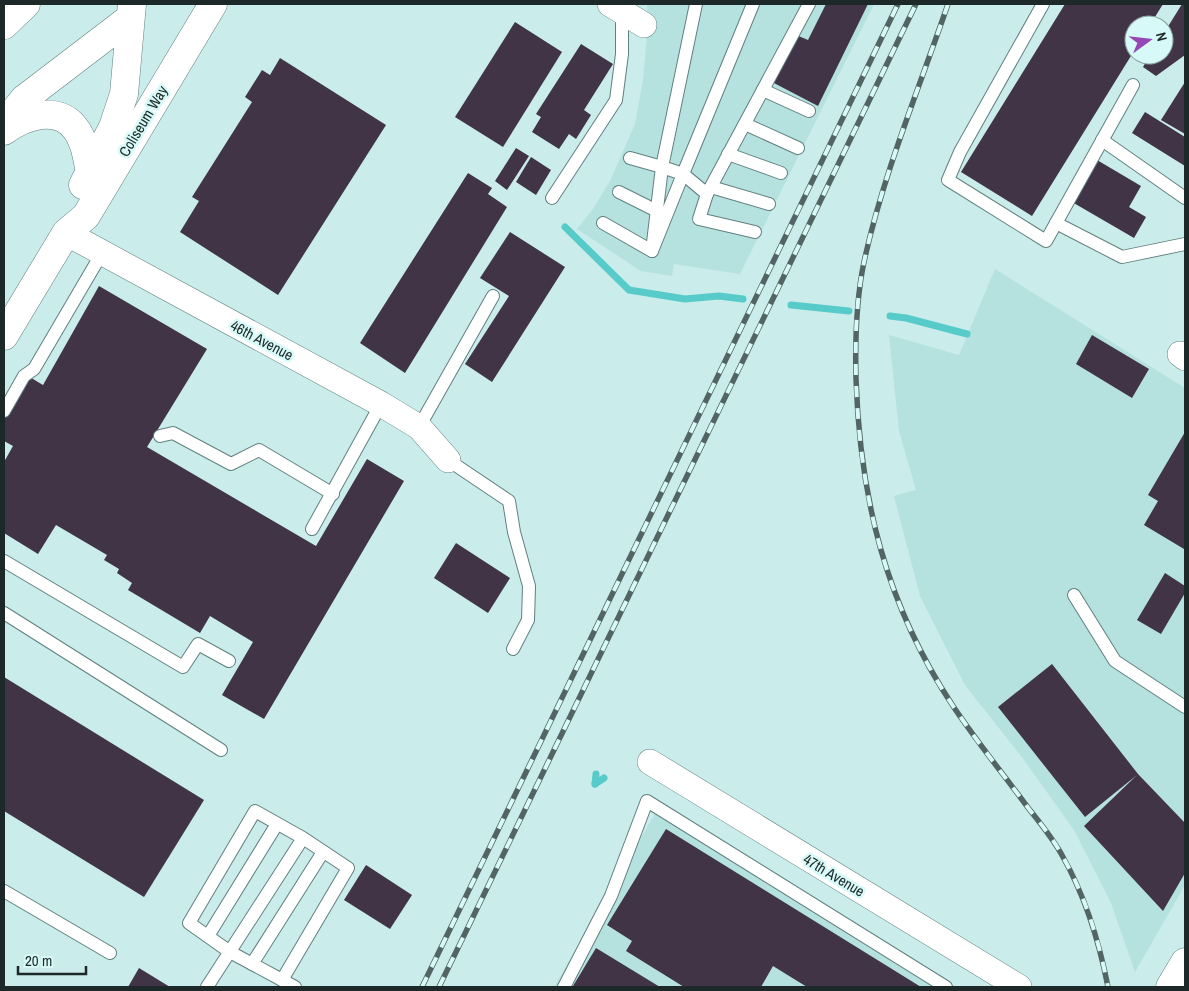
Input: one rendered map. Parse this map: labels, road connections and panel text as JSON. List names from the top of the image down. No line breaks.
{"streets":{"main road":["Coliseum Way"],"street":["46th Avenue","47th Avenue"]},"crossings":[["Coliseum Way","46th Avenue"]],"scale_bar":"20 m","north":"right"}
